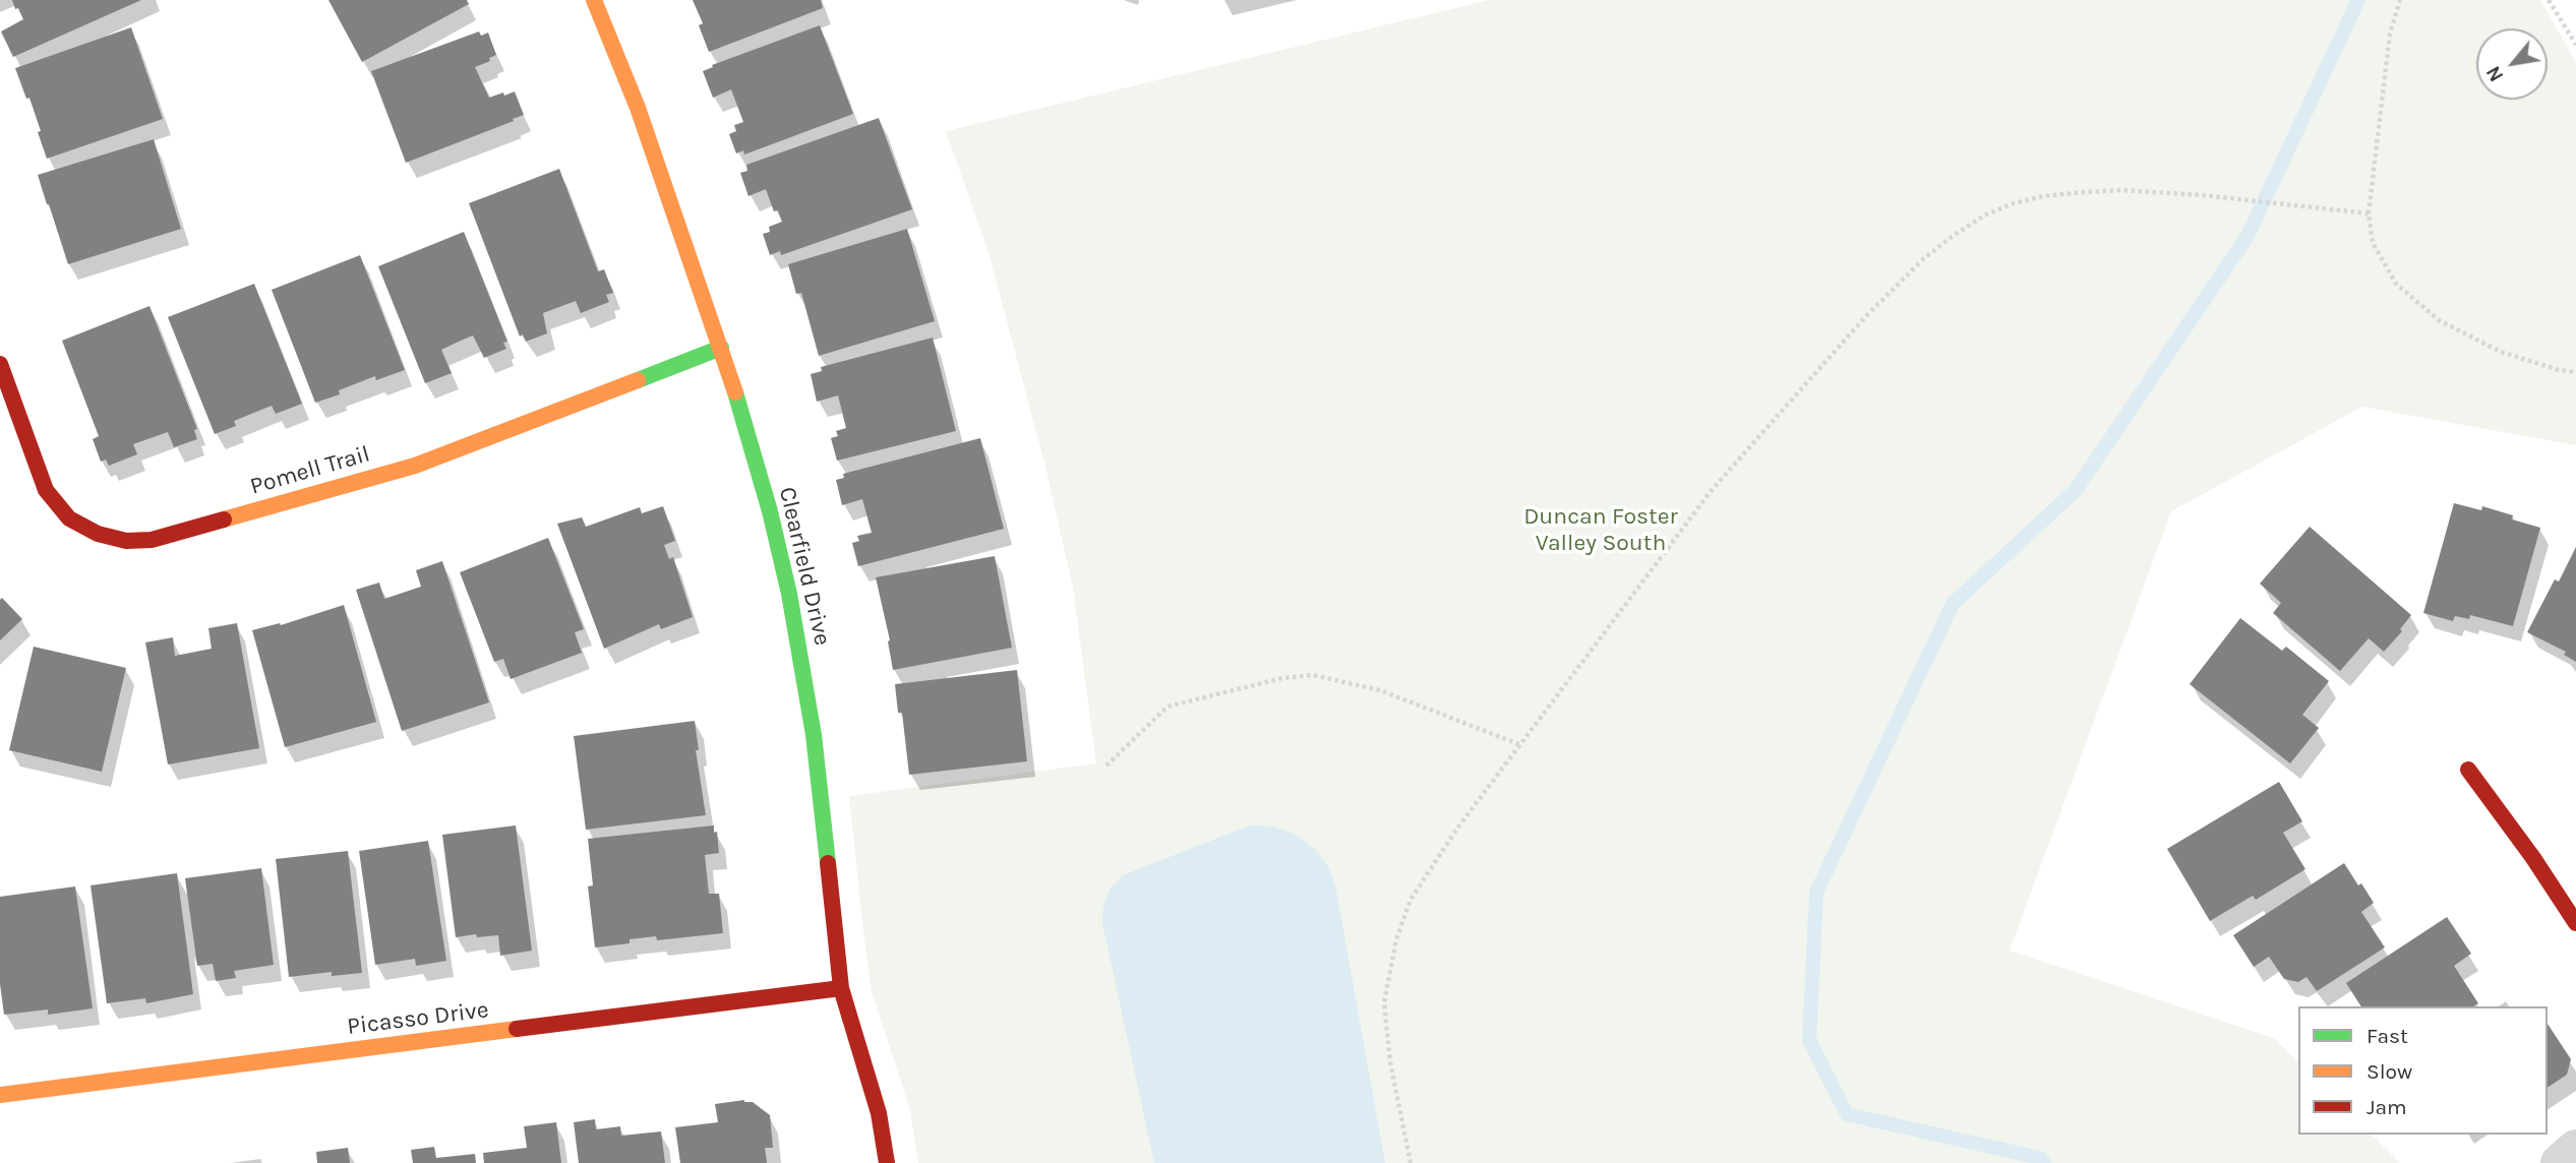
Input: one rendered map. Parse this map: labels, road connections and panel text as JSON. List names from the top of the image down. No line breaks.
{"streets":{"street":["Pomell Trail","Clearfield Drive","Picasso Drive"]},"crossings":[["Pomell Trail","Clearfield Drive"],["Clearfield Drive","Picasso Drive"]],"parks":["Duncan Foster Valley South"],"legend":["Fast","Slow","Jam"],"north":"bottom left"}
